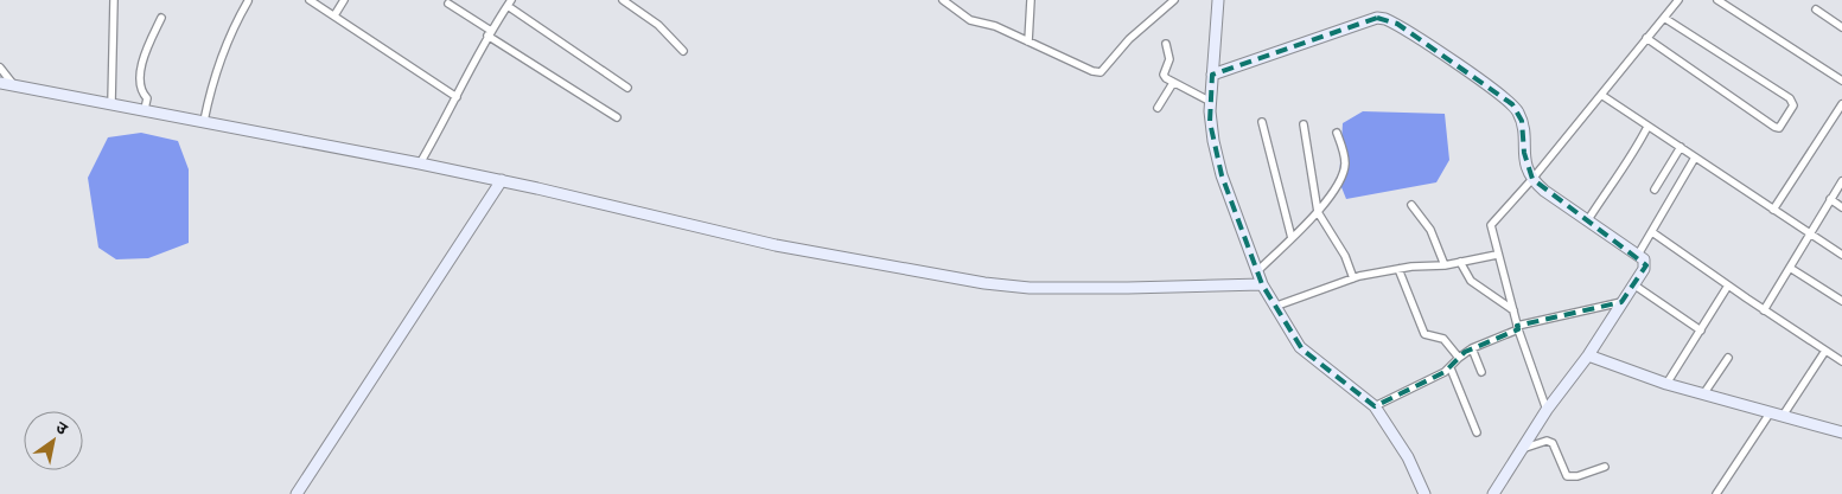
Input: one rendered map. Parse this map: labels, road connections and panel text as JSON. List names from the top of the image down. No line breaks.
{"north":"top right"}
